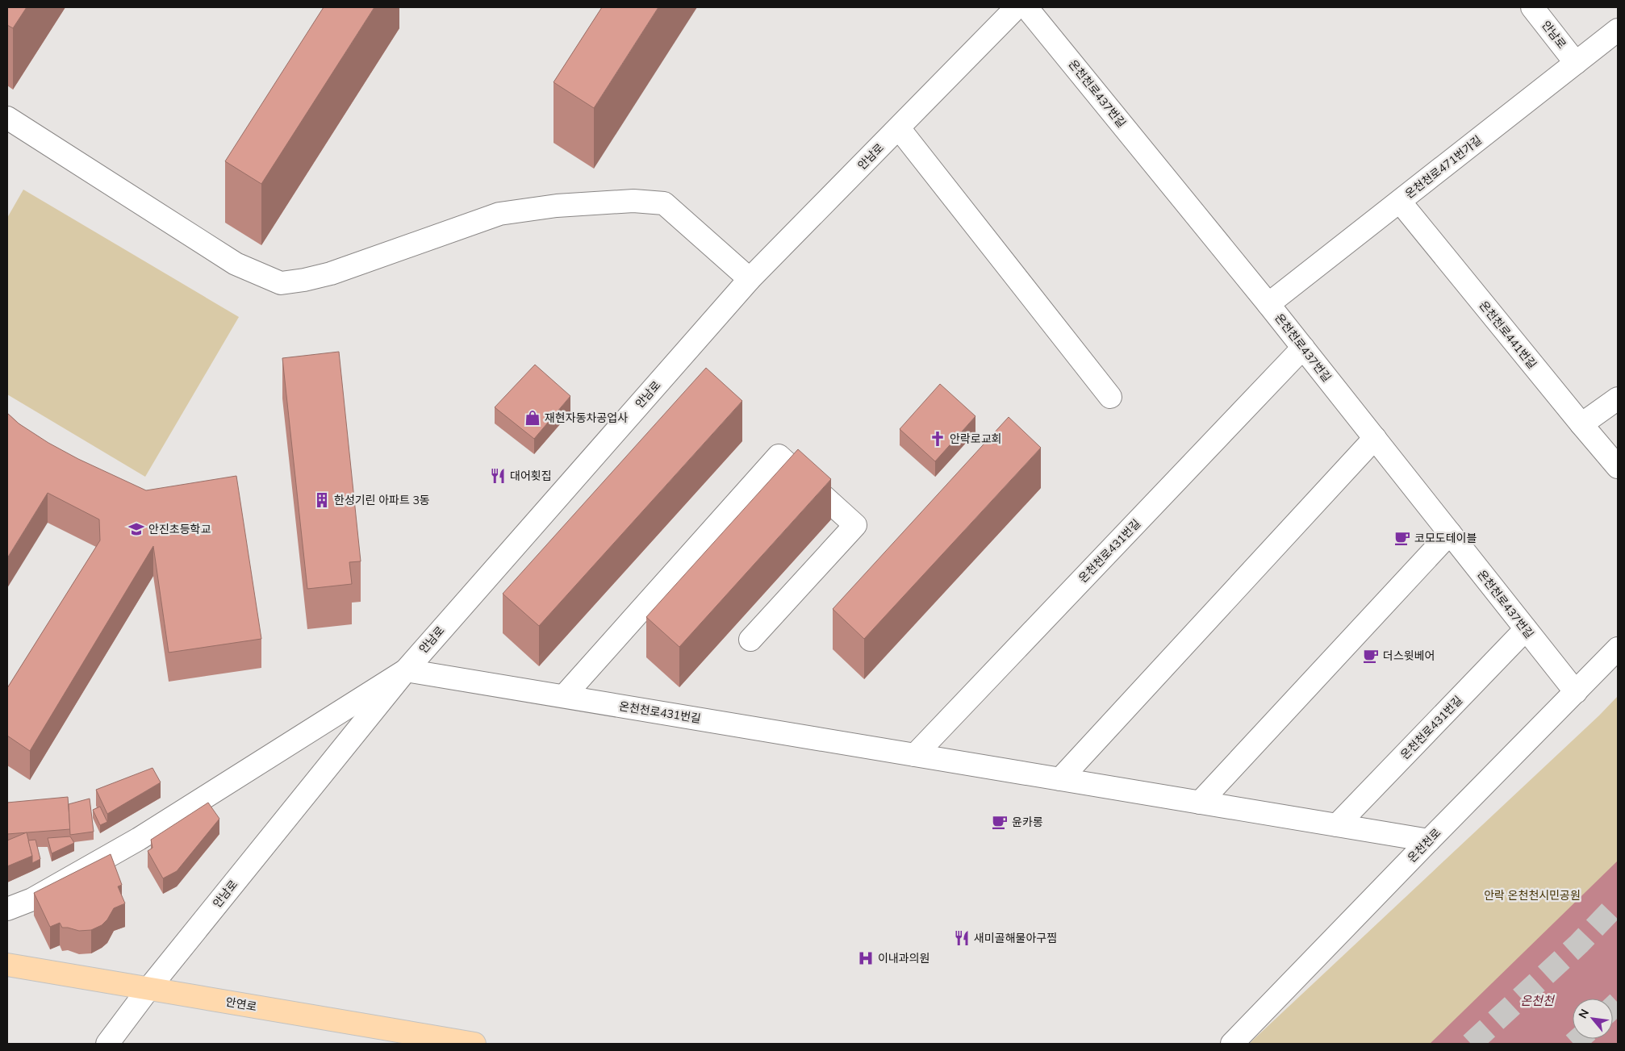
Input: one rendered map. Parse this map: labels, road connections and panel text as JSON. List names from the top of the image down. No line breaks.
{"streets":{"main road":["안연로"],"street":["안남로","온천천로437번길","온천천로471번가길","온천천로441번길","온천천로431번길","온천천로"]},"crossings":[["안남로","온천천로471번가길"],["안남로","온천천로431번길"],["안남로","안연로"],["온천천로437번길","온천천로471번가길"],["온천천로437번길","온천천로431번길"],["온천천로437번길","온천천로"],["온천천로471번가길","온천천로441번길"],["온천천로431번길","온천천로"]],"water":["온천천"],"parks":["안락 온천천시민공원"],"places":{"shop":["재현자동차공업사"],"church":["안락로교회"],"restaurant":["대어횟집","새미골해물아구찜"],"building":["한성기린 아파트 3동"],"school or university":["안진초등학교"],"cafe":["코모도테이블","더스윗베어","윤카롱"],"hospital":["이내과의원"]},"north":"top left"}
